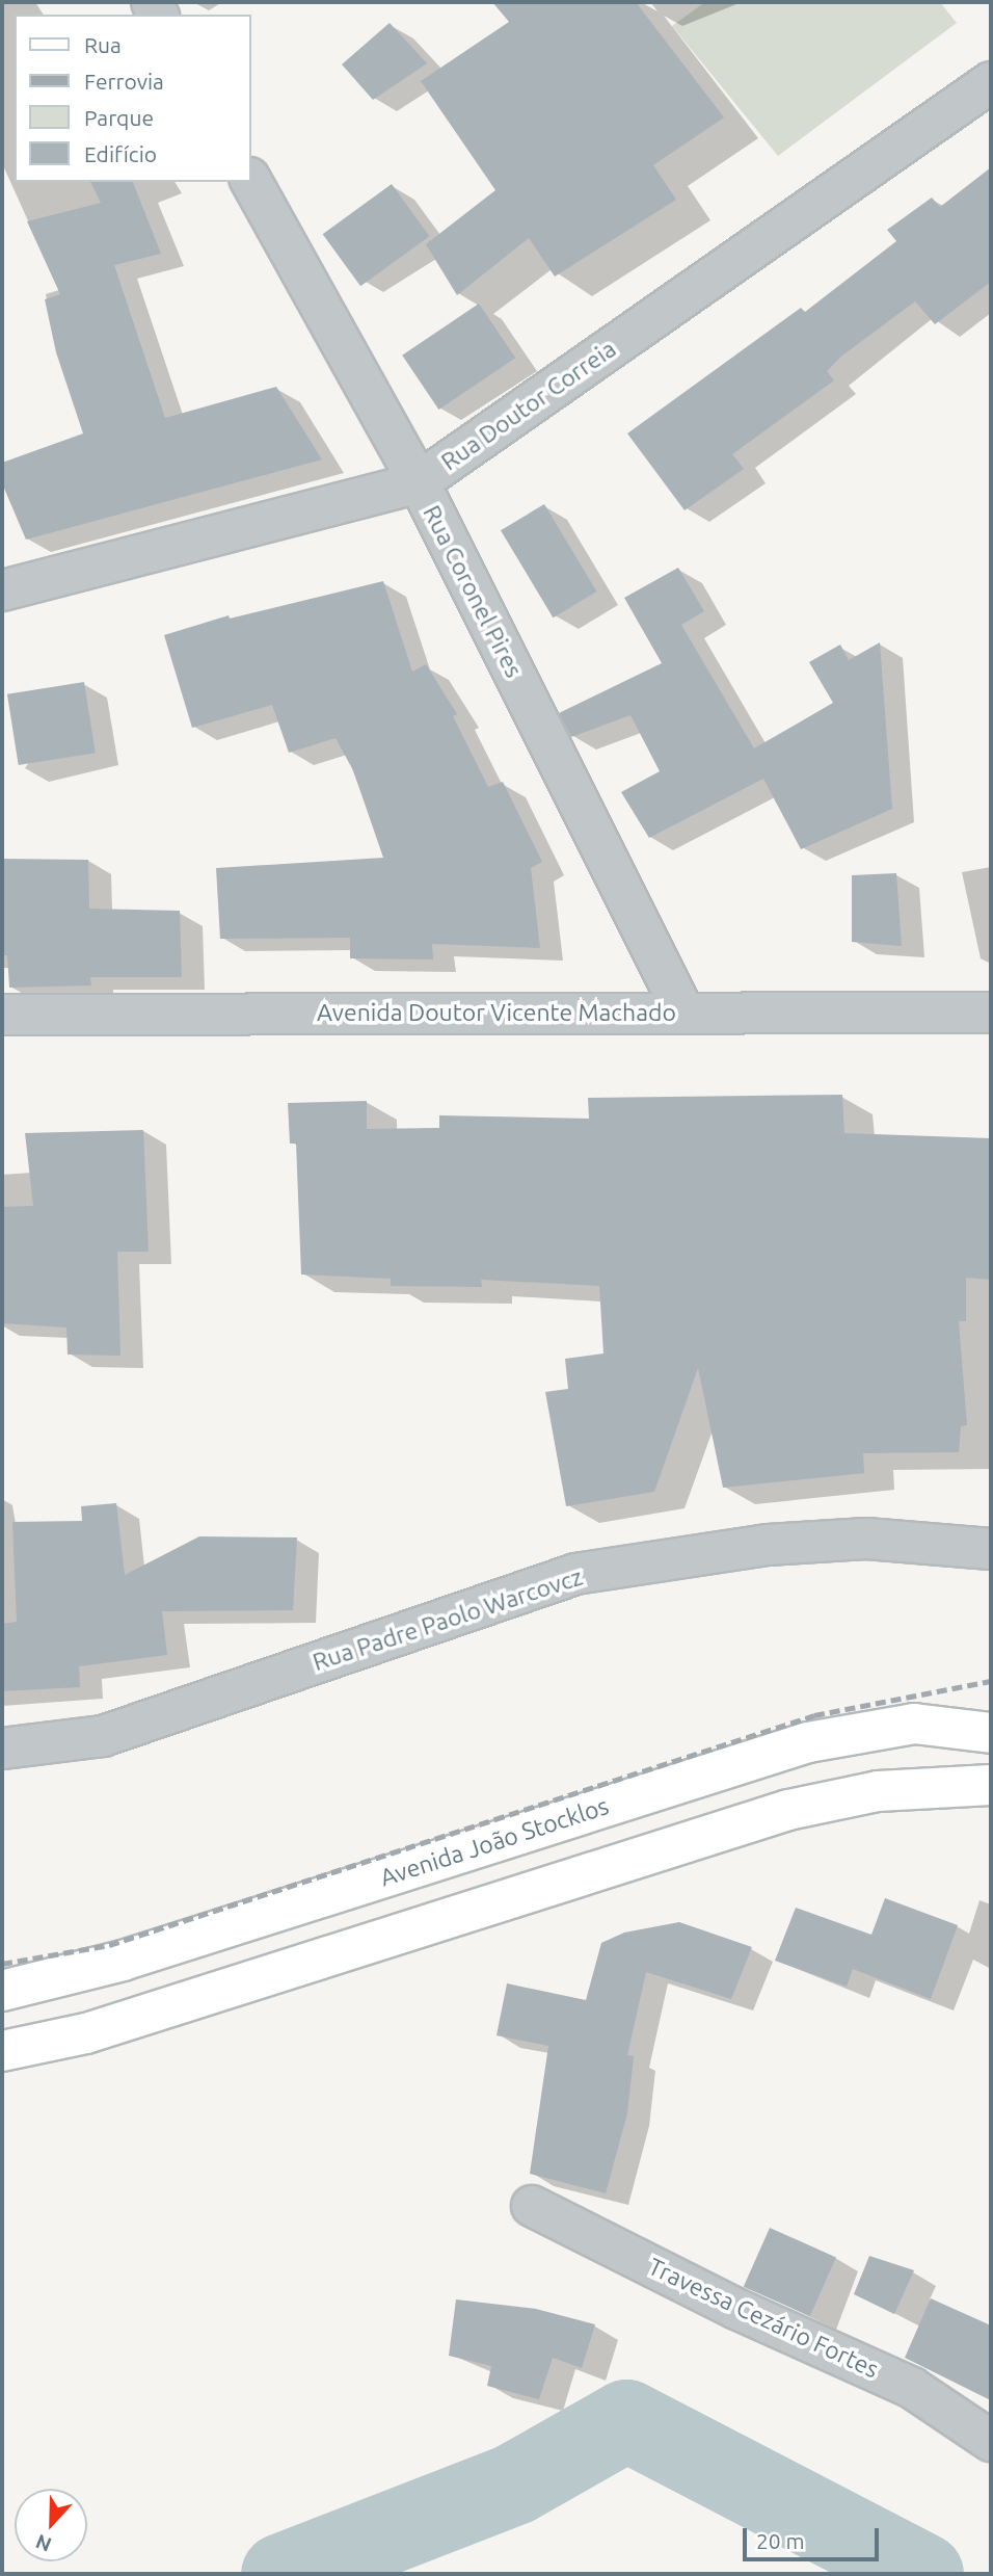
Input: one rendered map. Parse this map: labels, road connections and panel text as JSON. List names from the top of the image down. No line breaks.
{"streets":{"main road":["Avenida João Stocklos"],"street":["Rua Doutor Correia","Rua Coronel Pires","Avenida Doutor Vicente Machado","Rua Padre Paolo Warcovcz","Travessa Cezário Fortes"]},"crossings":[["Rua Doutor Correia","Rua Coronel Pires"],["Rua Coronel Pires","Avenida Doutor Vicente Machado"]],"legend":["Rua","Ferrovia","Parque","Edifício"],"scale_bar":"20 m","north":"bottom"}
